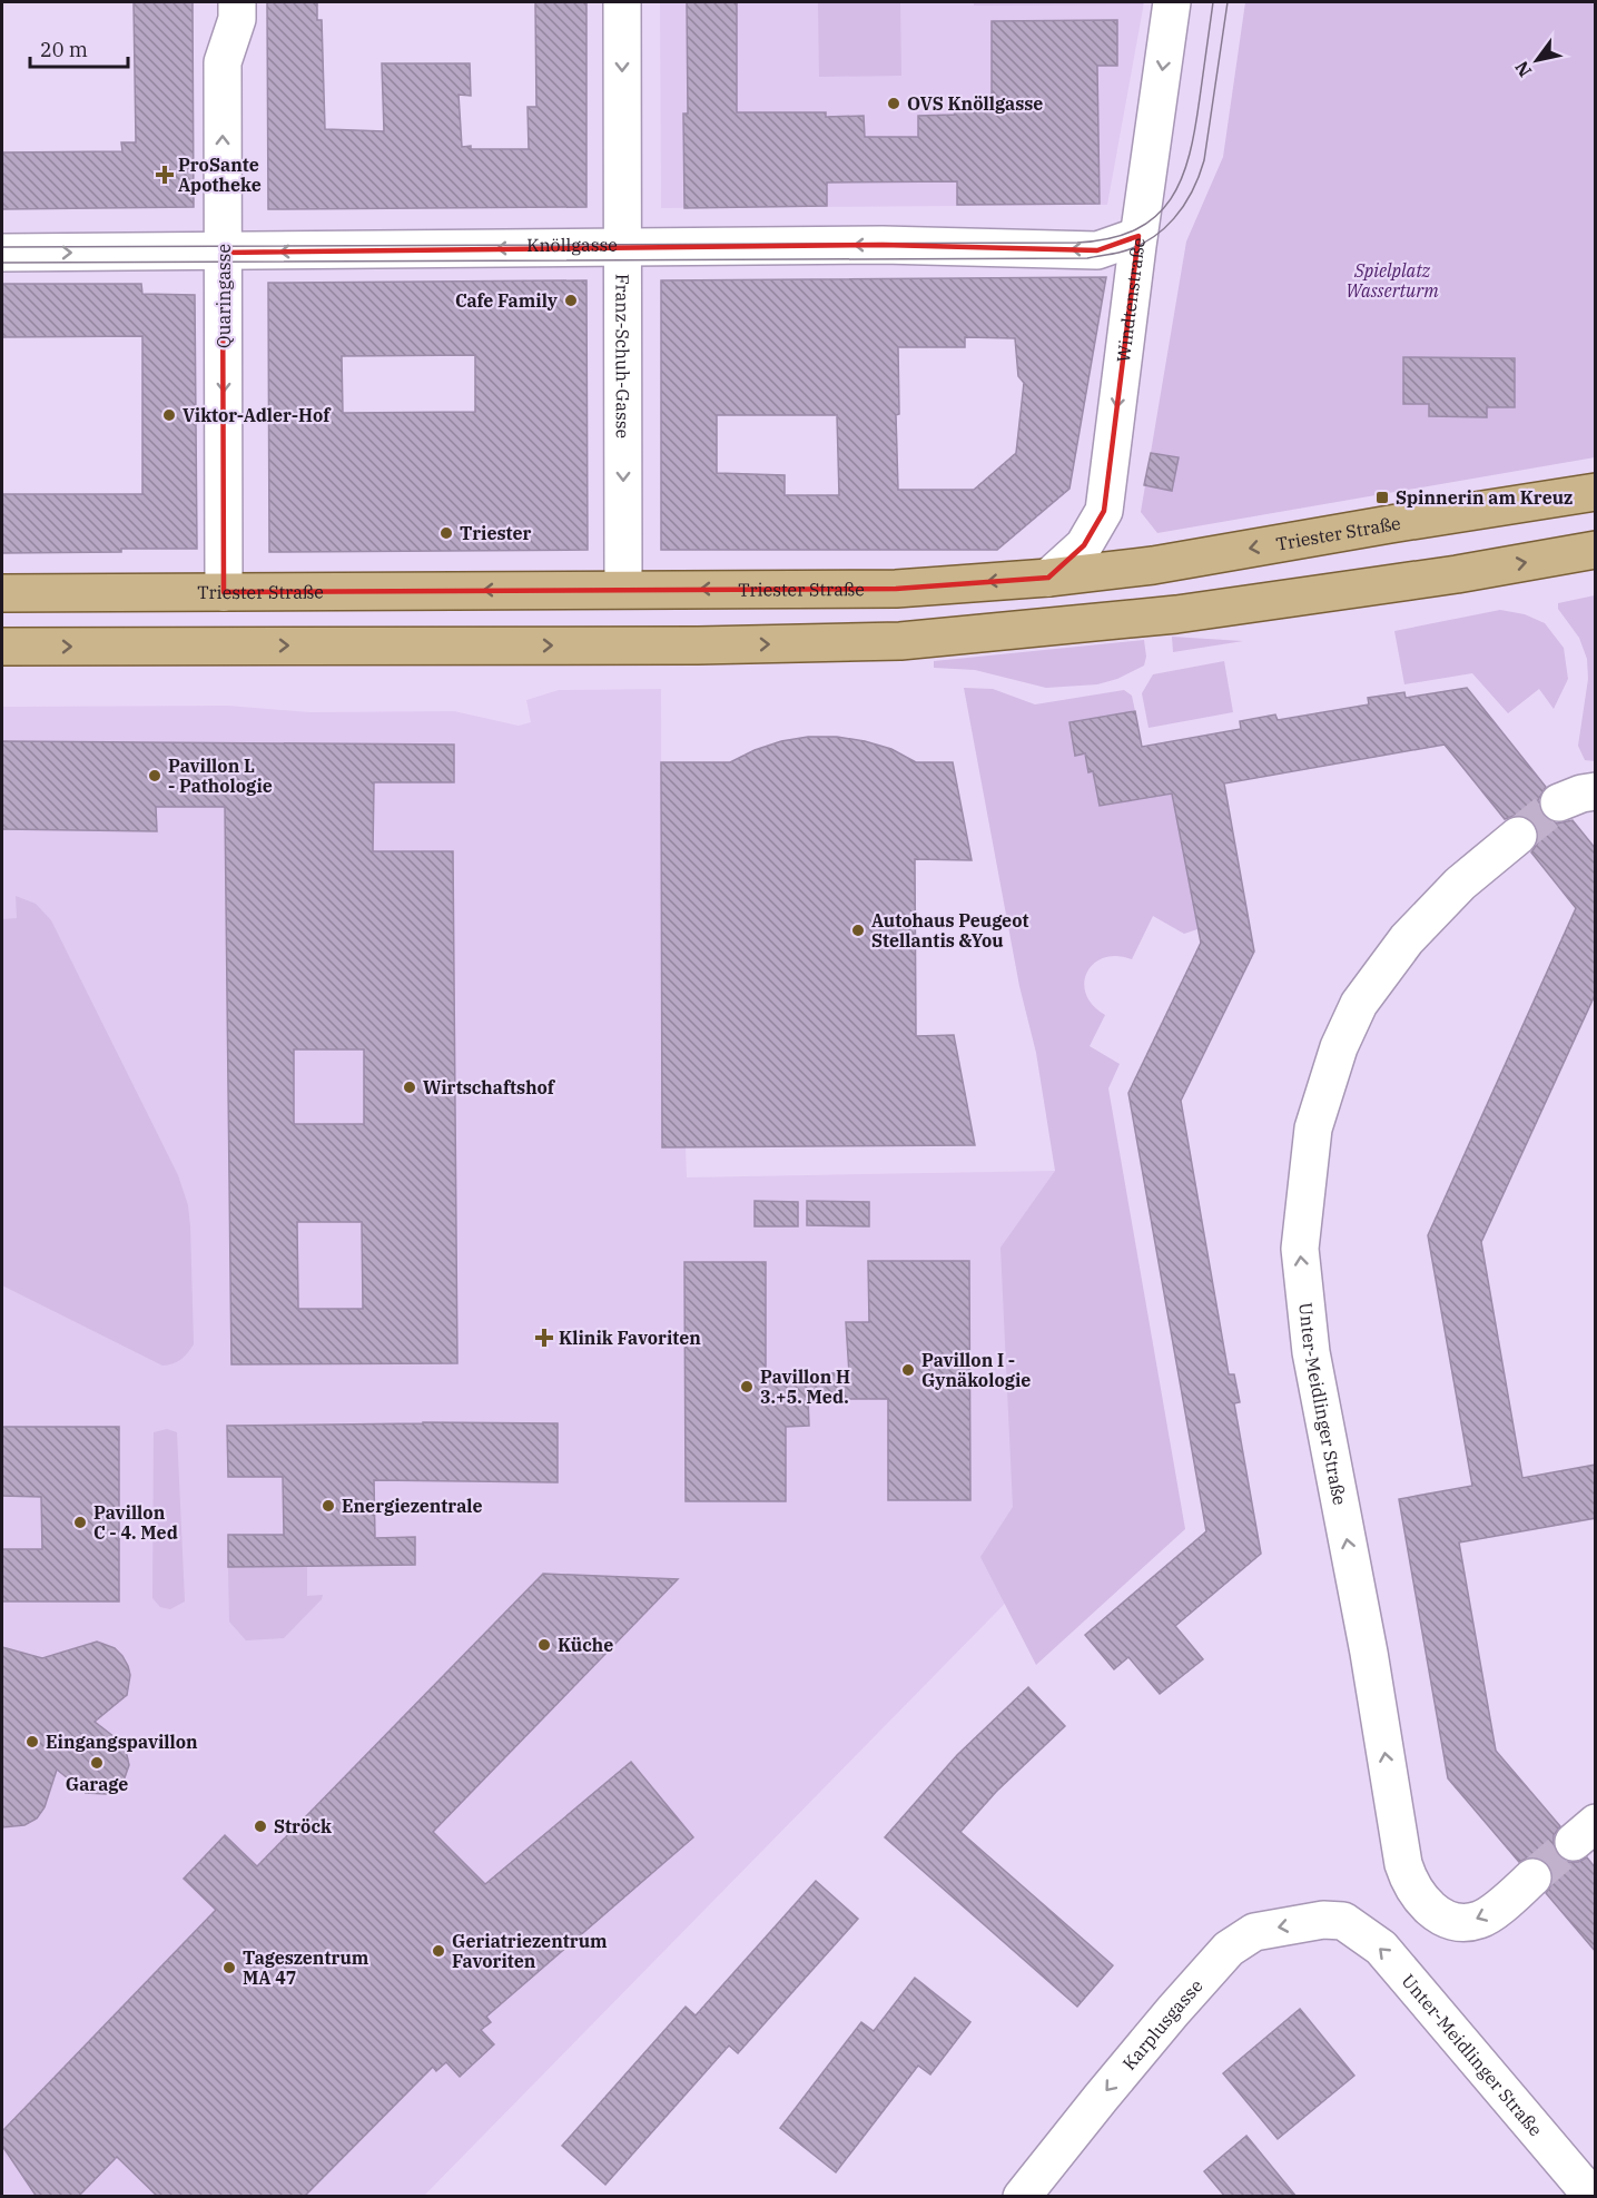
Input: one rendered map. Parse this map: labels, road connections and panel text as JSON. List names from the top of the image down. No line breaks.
{"streets":{"main road":["Triester Straße"],"street":["Knöllgasse","Quaringasse","Windtenstraße","Franz-Schuh-Gasse","Unter-Meidlinger Straße","Karplusgasse"]},"crossings":[["Knöllgasse","Quaringasse"],["Knöllgasse","Windtenstraße"],["Knöllgasse","Franz-Schuh-Gasse"],["Quaringasse","Triester Straße"],["Windtenstraße","Triester Straße"],["Franz-Schuh-Gasse","Triester Straße"],["Unter-Meidlinger Straße","Karplusgasse"]],"one_way":["Windtenstraße","Franz-Schuh-Gasse","Unter-Meidlinger Straße","Karplusgasse"],"parks":["Spielplatz Wasserturm"],"places":{"other":["OVS Knöllgasse","Cafe Family","Viktor-Adler-Hof","Triester","Pavillon L - Pathologie","Autohaus Peugeot Stellantis &You","Wirtschaftshof","Pavillon I - Gynäkologie","Pavillon H 3.+5. Med.","Energiezentrale","Pavillon C - 4. Med","Küche","Eingangspavillon","Garage","Ströck","Geriatriezentrum Favoriten","Tageszentrum MA 47"],"health":["ProSante Apotheke","Klinik Favoriten"],"transit":["Spinnerin am Kreuz"]},"scale_bar":"20 m","north":"bottom left"}
